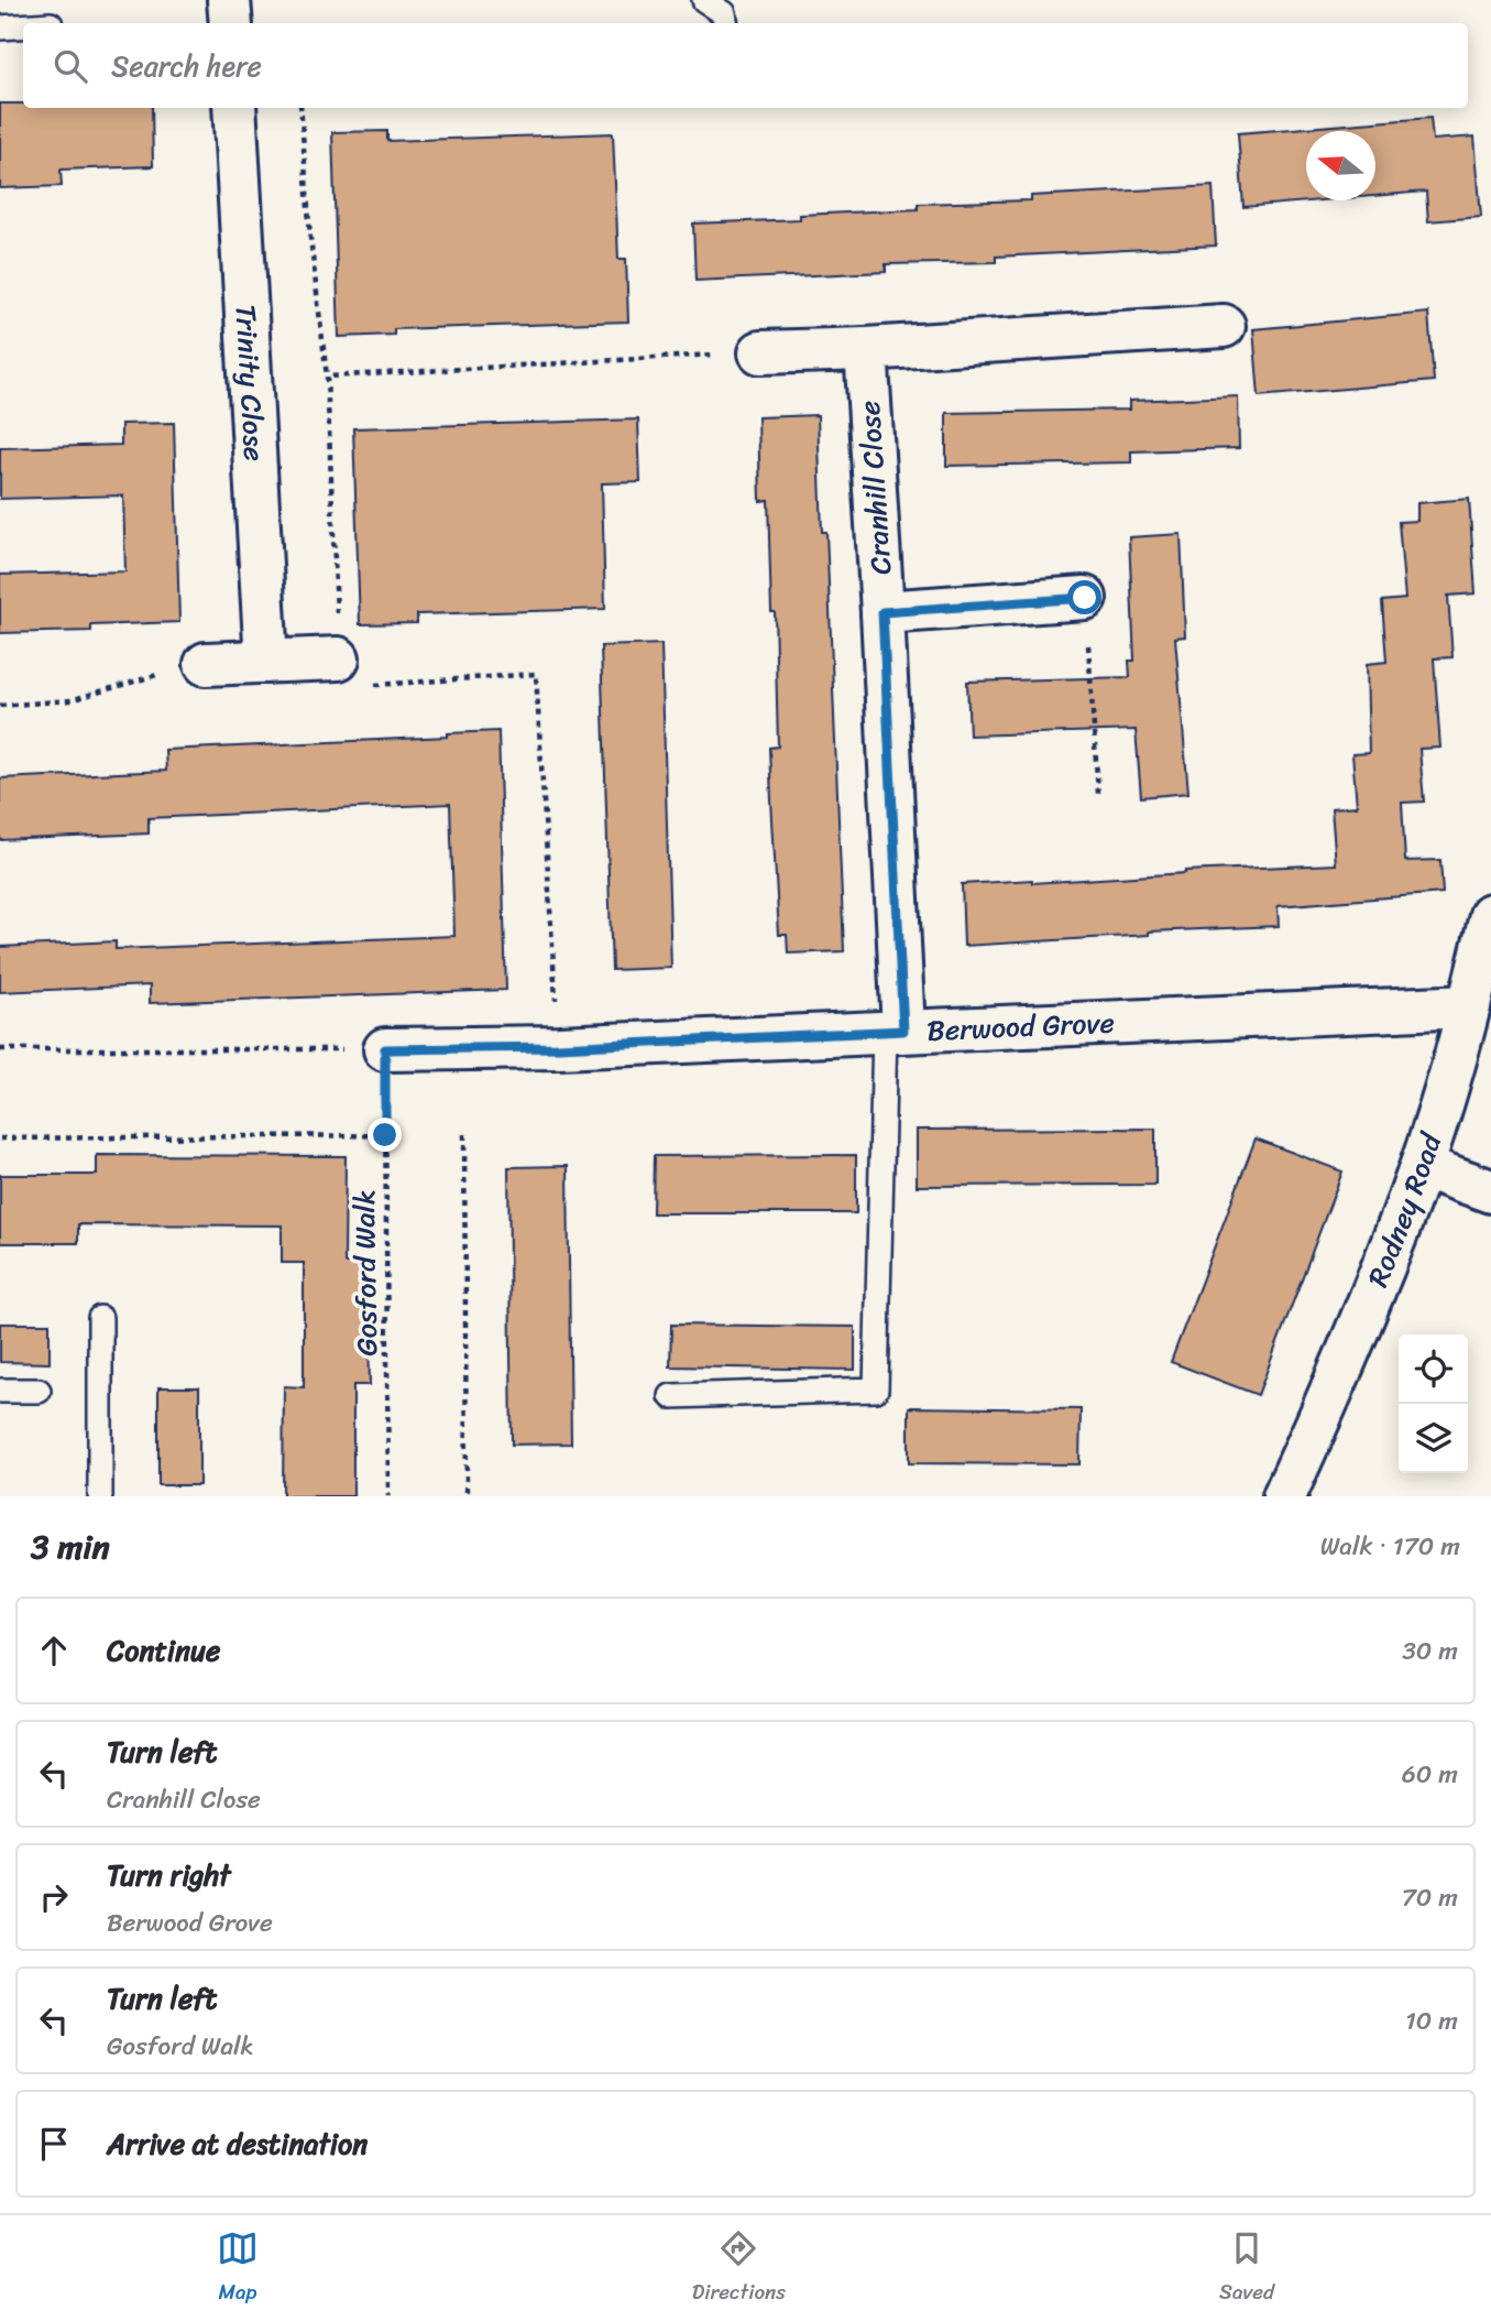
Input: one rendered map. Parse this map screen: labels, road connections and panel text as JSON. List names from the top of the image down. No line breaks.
{"streets":{"street":["Trinity Close","Cranhill Close","Berwood Grove","Rodney Road"],"path":["Gosford Walk"]},"crossings":[["Cranhill Close","Berwood Grove"],["Berwood Grove","Rodney Road"],["Berwood Grove","Gosford Walk"]],"north":"left","page":{"search":"Search here","heading":["3 min","Walk · 170 m"],"list":[["Continue","30 m"],["Turn left","Cranhill Close","60 m"],["Turn right","Berwood Grove","70 m"],["Turn left","Gosford Walk","10 m"],"Arrive at destination"],"nav":["Map","Directions","Saved"]}}
